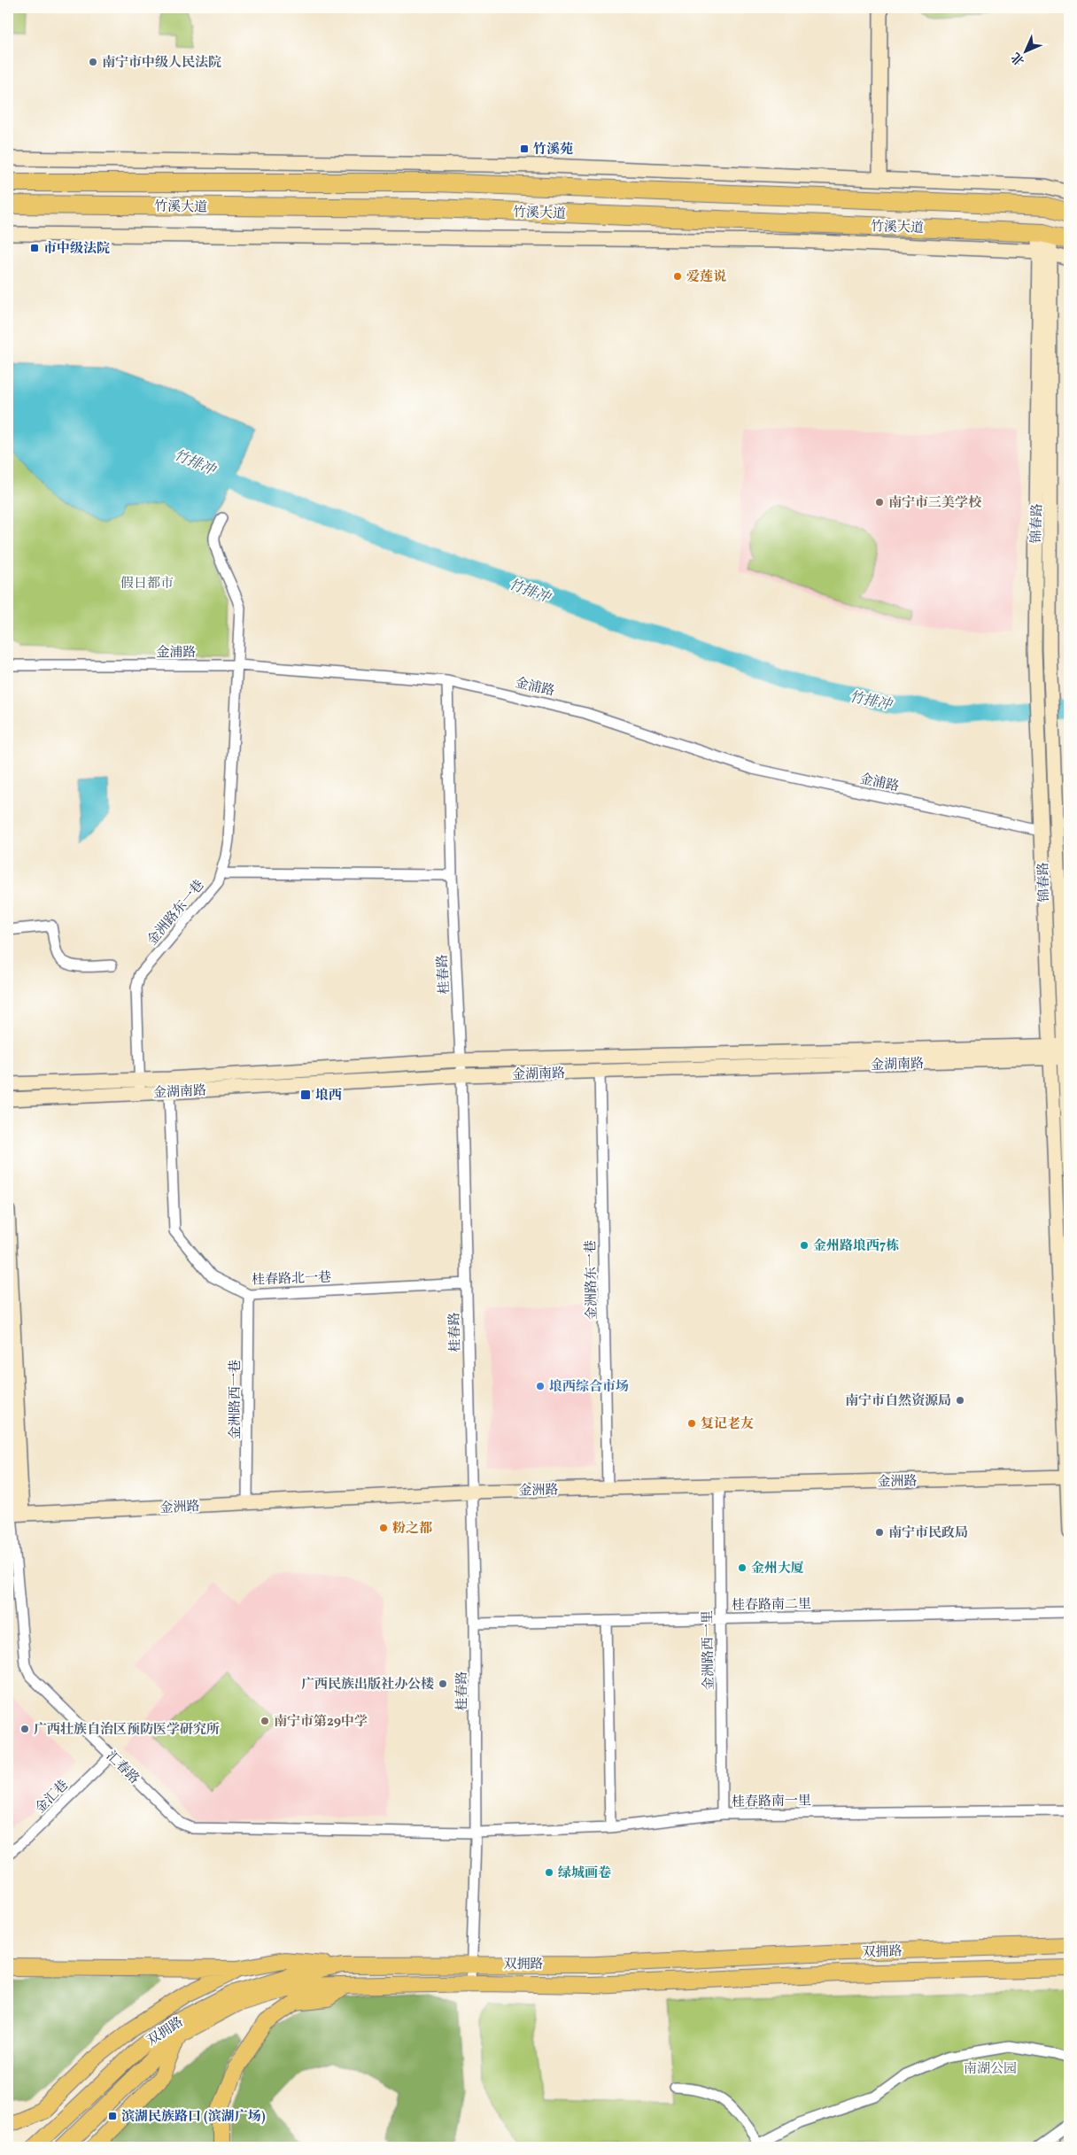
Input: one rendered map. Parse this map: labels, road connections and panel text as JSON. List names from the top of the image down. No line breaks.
{"streets":{"highway":["竹溪大道"],"main road":["锦春路","金湖南路","金洲路","汇春路","双拥路"],"street":["金浦路","金洲路东一巷","桂春路","桂春路北一巷","金洲路西一巷","桂春路南二里","金洲路西一里","金汇巷","桂春路南一里"]},"crossings":[["竹溪大道","锦春路"],["锦春路","金浦路"],["锦春路","金湖南路"],["锦春路","金洲路"],["金浦路","金洲路东一巷"],["金浦路","桂春路"],["金洲路东一巷","金湖南路"],["金洲路东一巷","金洲路"],["桂春路","金湖南路"],["桂春路","桂春路北一巷"],["桂春路","金洲路"],["桂春路","桂春路南二里"],["桂春路","汇春路"],["桂春路","桂春路南一里"],["桂春路","双拥路"],["金湖南路","桂春路北一巷"],["桂春路北一巷","金洲路西一巷"],["金洲路西一巷","金洲路"],["金洲路","金洲路西一里"],["金洲路","汇春路"],["桂春路南二里","金洲路西一里"],["金洲路西一里","桂春路南一里"],["汇春路","金汇巷"],["汇春路","桂春路南一里"]],"water":["竹排冲"],"parks":["假日都市","南湖公园"],"places":{"other":["南宁市中级人民法院","爱莲说","南宁市三美学校","金州路埌西7栋","埌西综合市场","南宁市自然资源局","复记老友","粉之都","南宁市民政局","金州大厦","广西民族出版社办公楼","南宁市第29中学","广西壮族自治区预防医学研究所","绿城画卷"],"transit":["竹溪苑","市中级法院","埌西","滨湖民族路口 (滨湖广场)"]},"north":"bottom left"}
